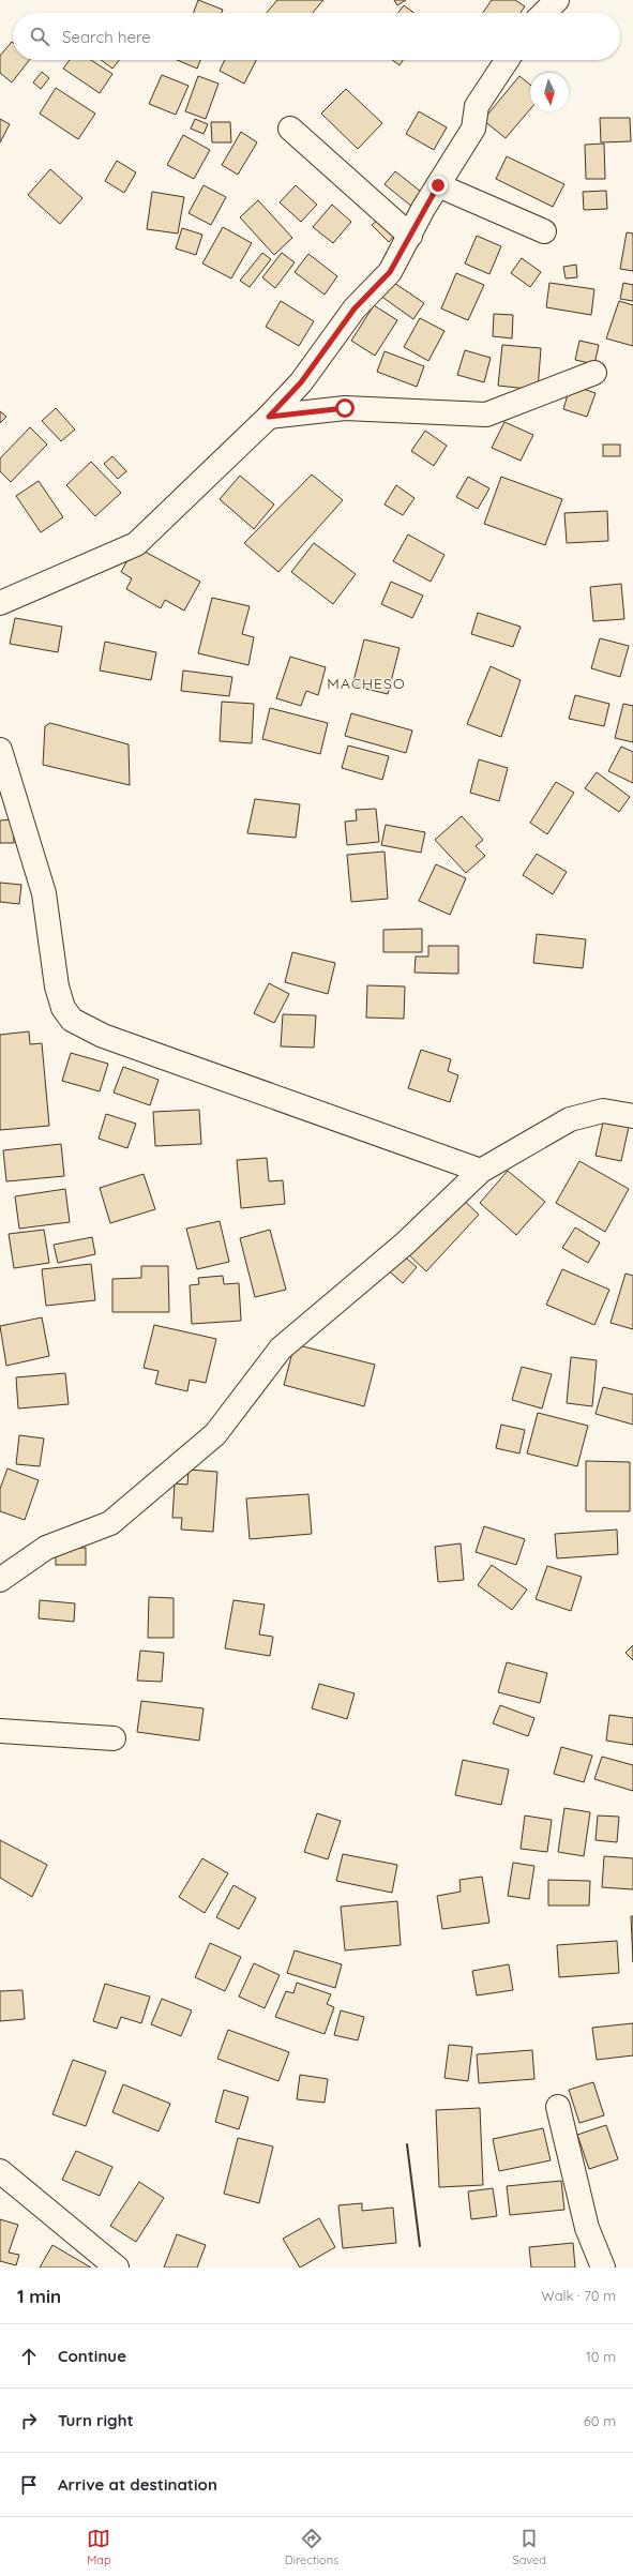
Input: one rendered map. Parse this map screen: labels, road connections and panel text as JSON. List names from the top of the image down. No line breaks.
{"districts":["MACHESO"],"north":"bottom","page":{"search":"Search here","heading":["1 min","Walk · 70 m"],"list":[["Continue","10 m"],["Turn right","60 m"],"Arrive at destination"],"nav":["Map","Directions","Saved"]}}
